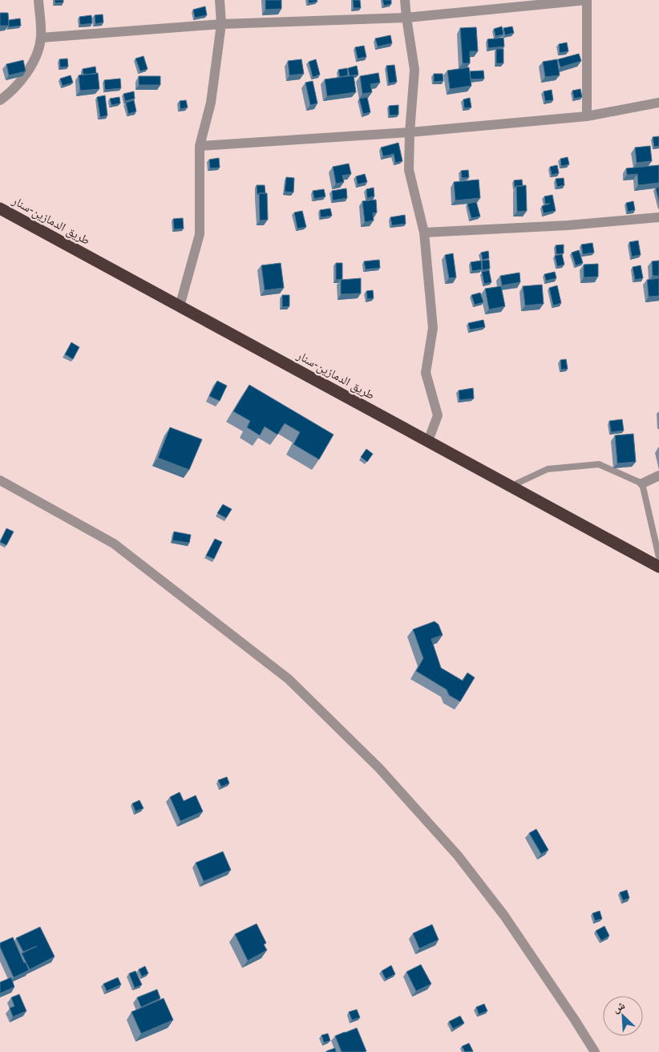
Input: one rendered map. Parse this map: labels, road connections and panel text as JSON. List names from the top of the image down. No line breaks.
{"streets":{"highway":["طريق الدمازين-سنار"]},"north":"top left"}
